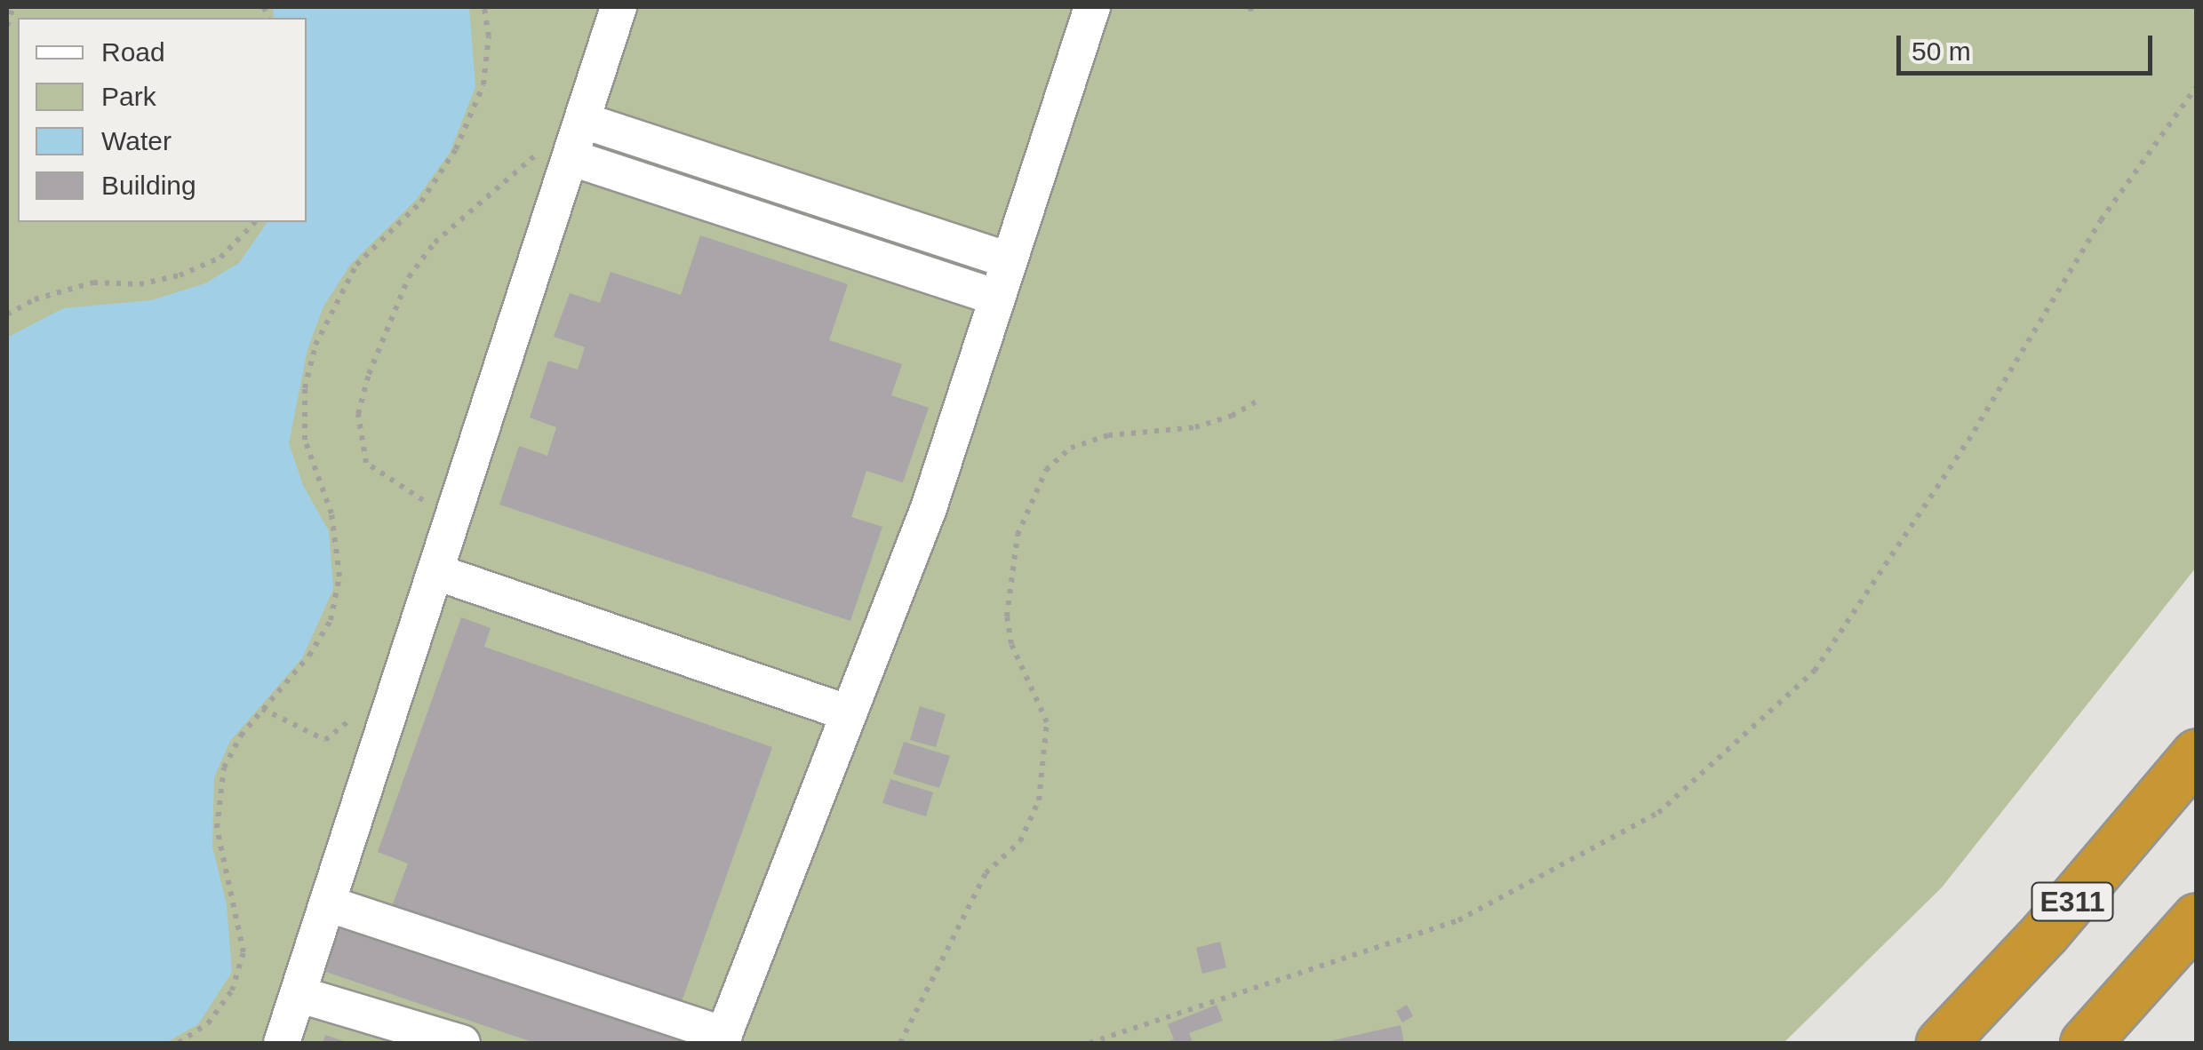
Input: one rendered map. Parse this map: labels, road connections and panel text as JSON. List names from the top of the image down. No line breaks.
{"streets":{"highway":["E311"]},"legend":["Road","Park","Water","Building"],"scale_bar":"50 m"}
